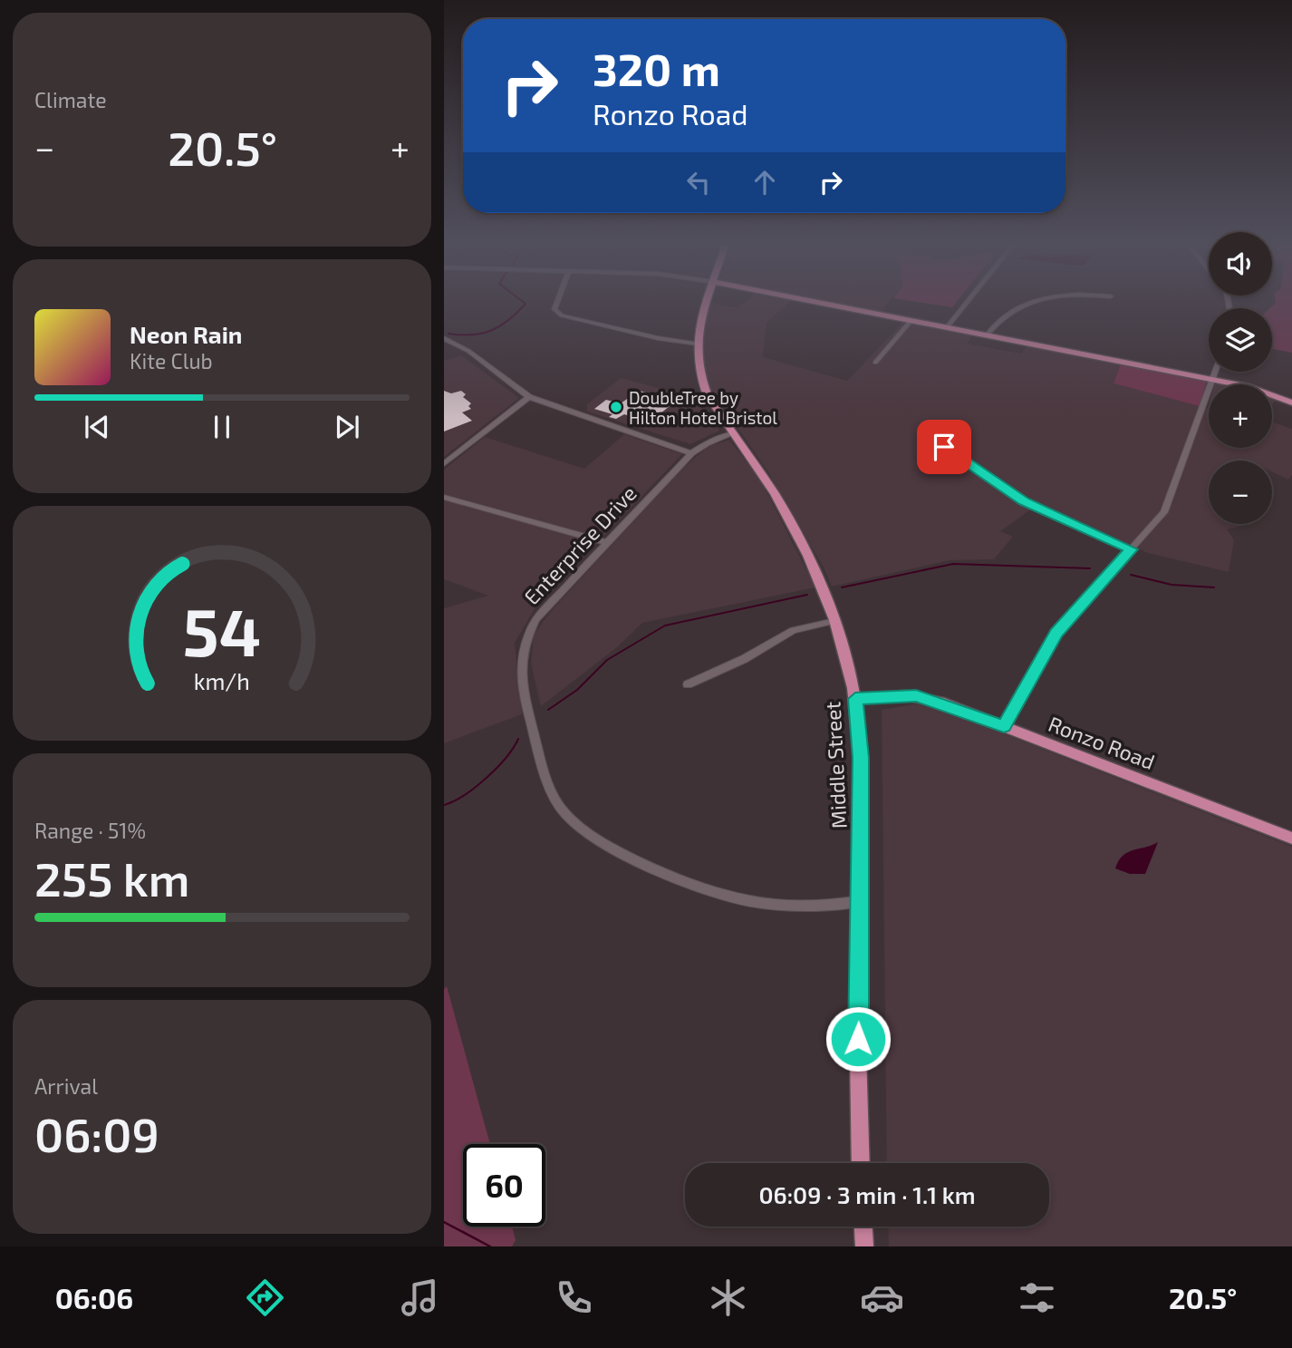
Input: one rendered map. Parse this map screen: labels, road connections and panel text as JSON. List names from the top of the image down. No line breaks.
{"streets":{"main road":["Ronzo Road","Middle Street"],"street":["Enterprise Drive"]},"crossings":[["Enterprise Drive","Middle Street"],["Ronzo Road","Middle Street"]],"places":["DoubleTree by Hilton Hotel Bristol"],"page":{"tile":["Climate",["Range · 51%","255 km"],["Arrival","06:09"]],"turn":["320 m","Ronzo Road"],"heat":["−","20.5°","+"],"map_buttons":["+","−"],"song":["Neon Rain","Kite Club"],"limit":"60","trip":"06:09 · 3 min · 1.1 km","tabs":["06:06","20.5°"],"gauge":["54","km/h"]}}
